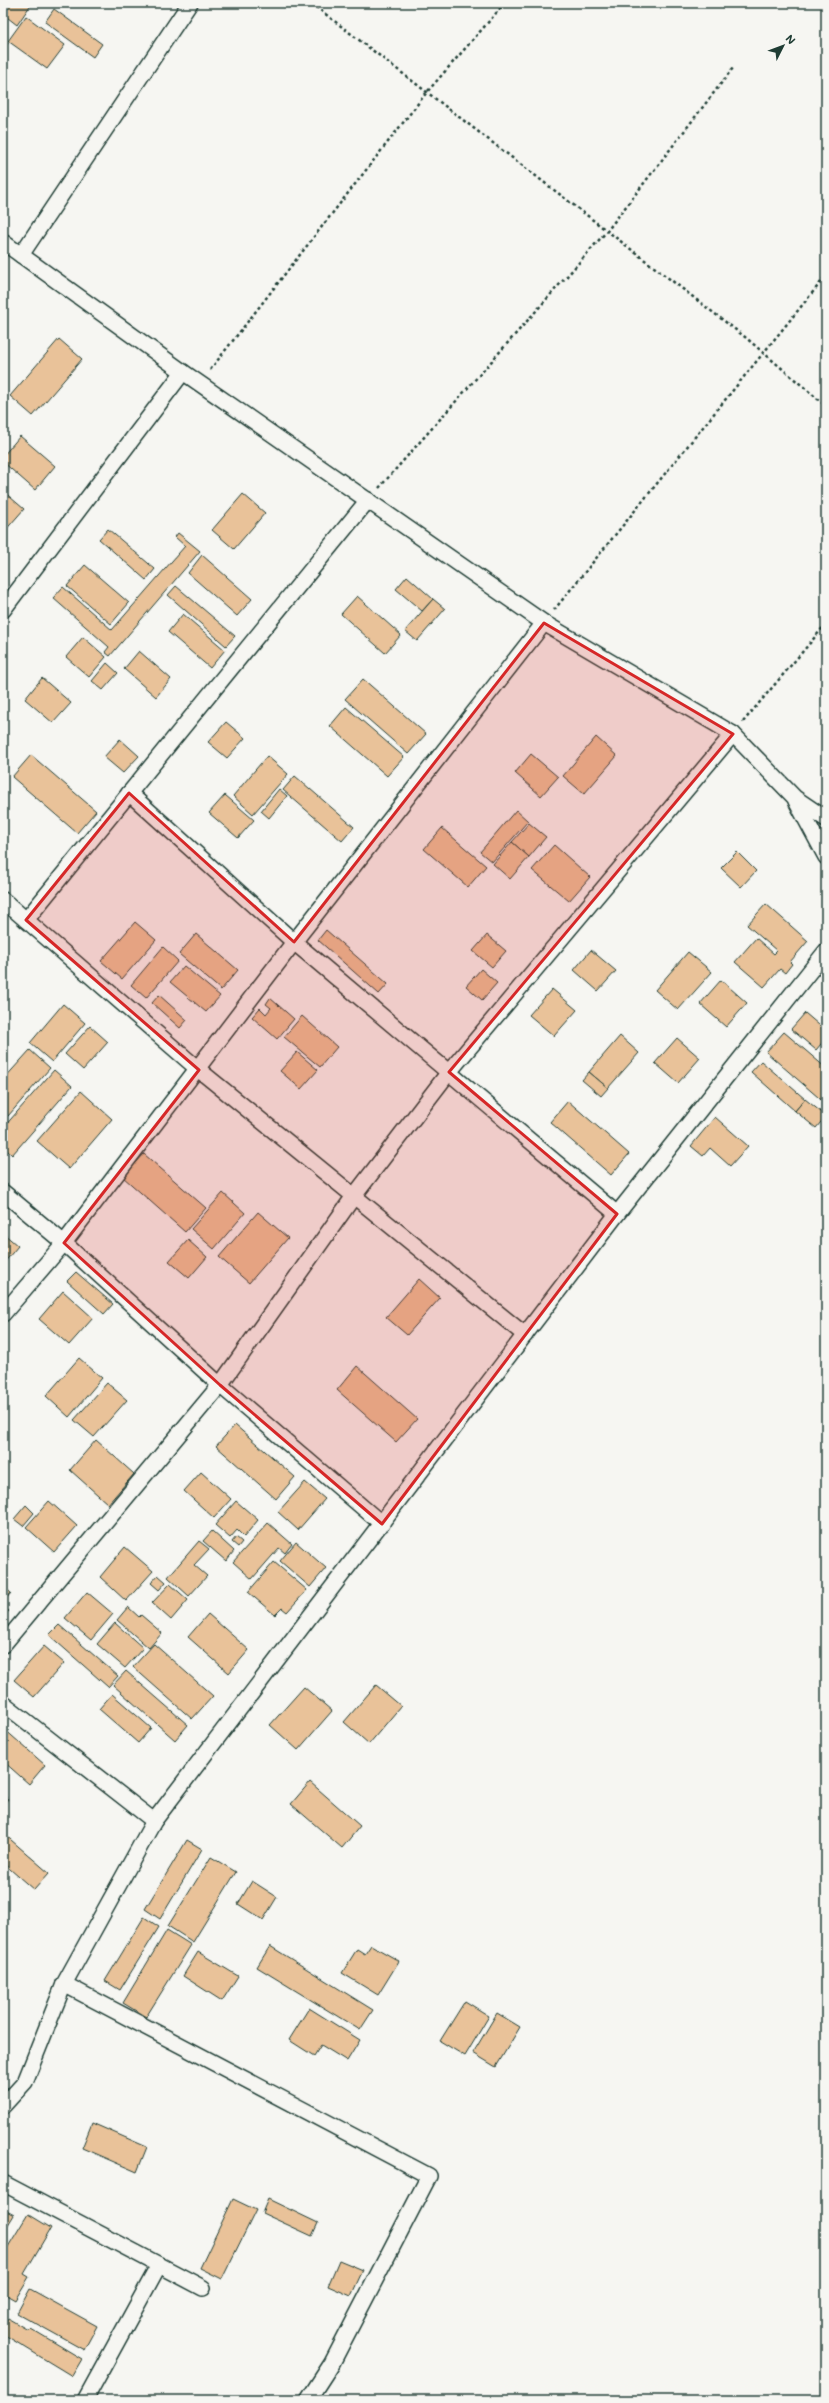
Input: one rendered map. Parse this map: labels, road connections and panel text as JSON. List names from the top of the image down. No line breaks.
{"north":"top right"}
